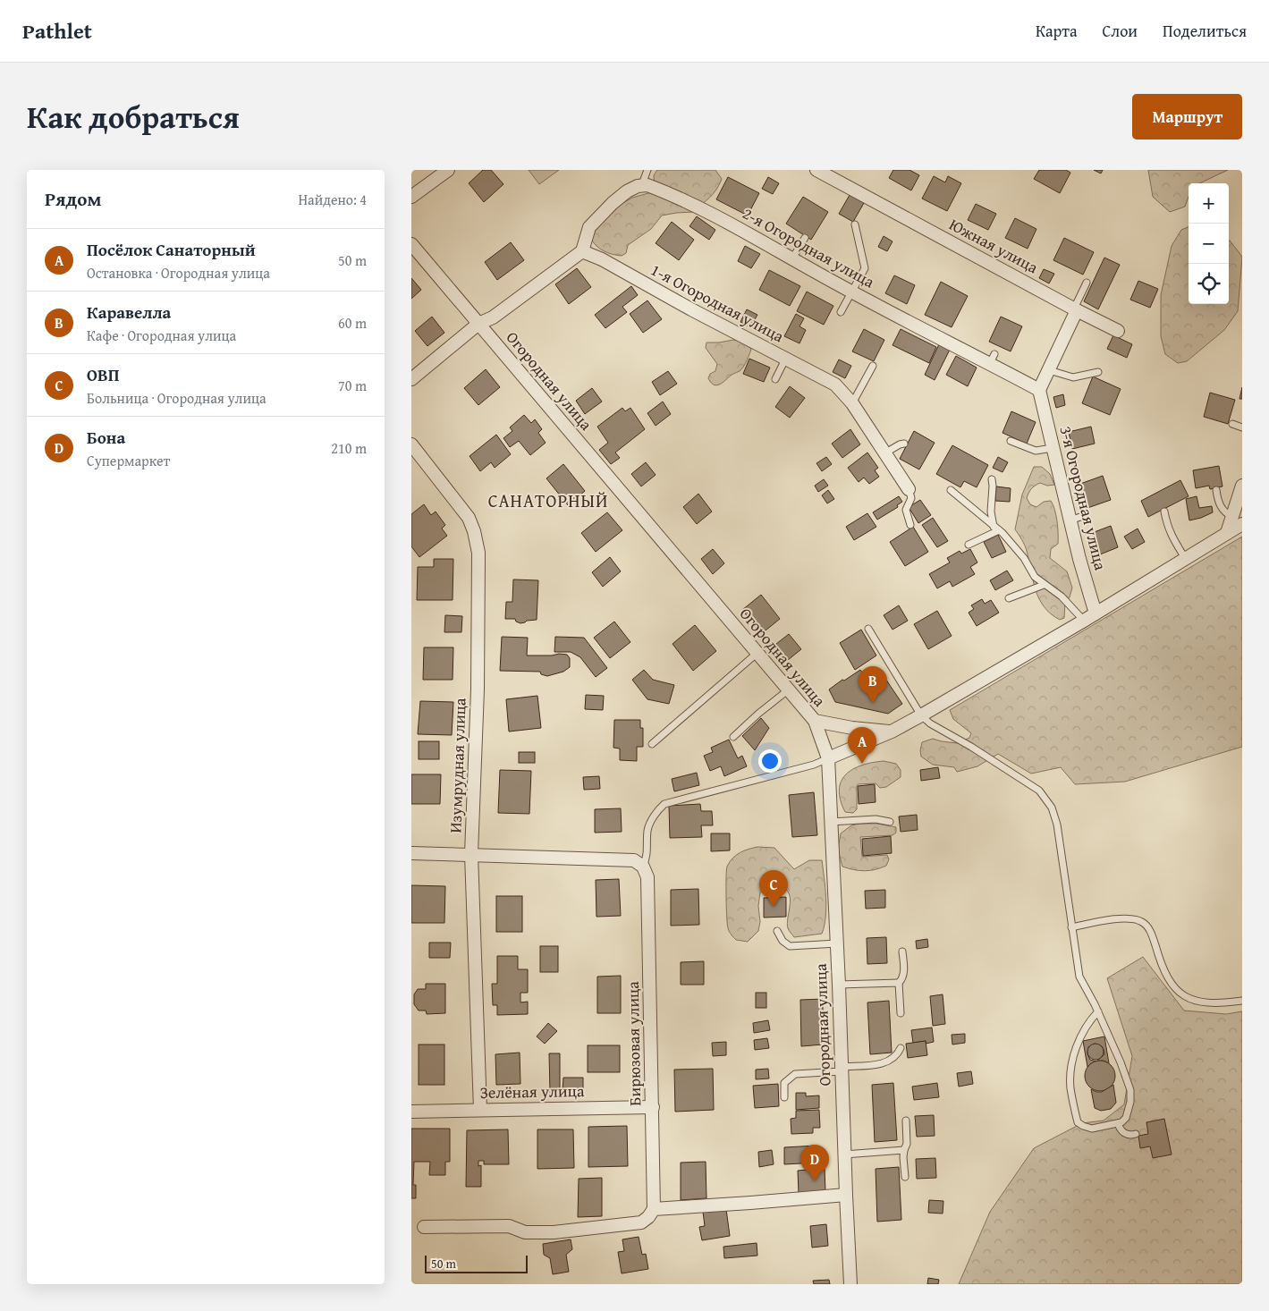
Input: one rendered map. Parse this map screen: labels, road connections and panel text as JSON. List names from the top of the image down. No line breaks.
{"streets":{"street":["Южная улица","2-я Огородная улица","1-я Огородная улица","Огородная улица","3-я Огородная улица","Изумрудная улица","Бирюзовая улица","Зелёная улица"]},"crossings":[["2-я Огородная улица","3-я Огородная улица"],["Изумрудная улица","Зелёная улица"],["Бирюзовая улица","Зелёная улица"]],"districts":["САНАТОРНЫЙ"],"scale_bar":"50 m","page":{"header":"Pathlet","nav":["Карта","Слои","Поделиться"],"title":"Как добраться","buttons":"Маршрут","heading":["Рядом","Найдено: 4"],"map_buttons":["+","−"],"list":[{"mark":"A","name":"Посёлок Санаторный","note":"Остановка · Огородная улица","value":"50 m"},{"mark":"B","name":"Каравелла","note":"Кафе · Огородная улица","value":"60 m"},{"mark":"C","name":"ОВП","note":"Больница · Огородная улица","value":"70 m"},{"mark":"D","name":"Бона","note":"Супермаркет","value":"210 m"}],"pins":["B","A","C","D"],"scale":"50 m"}}
